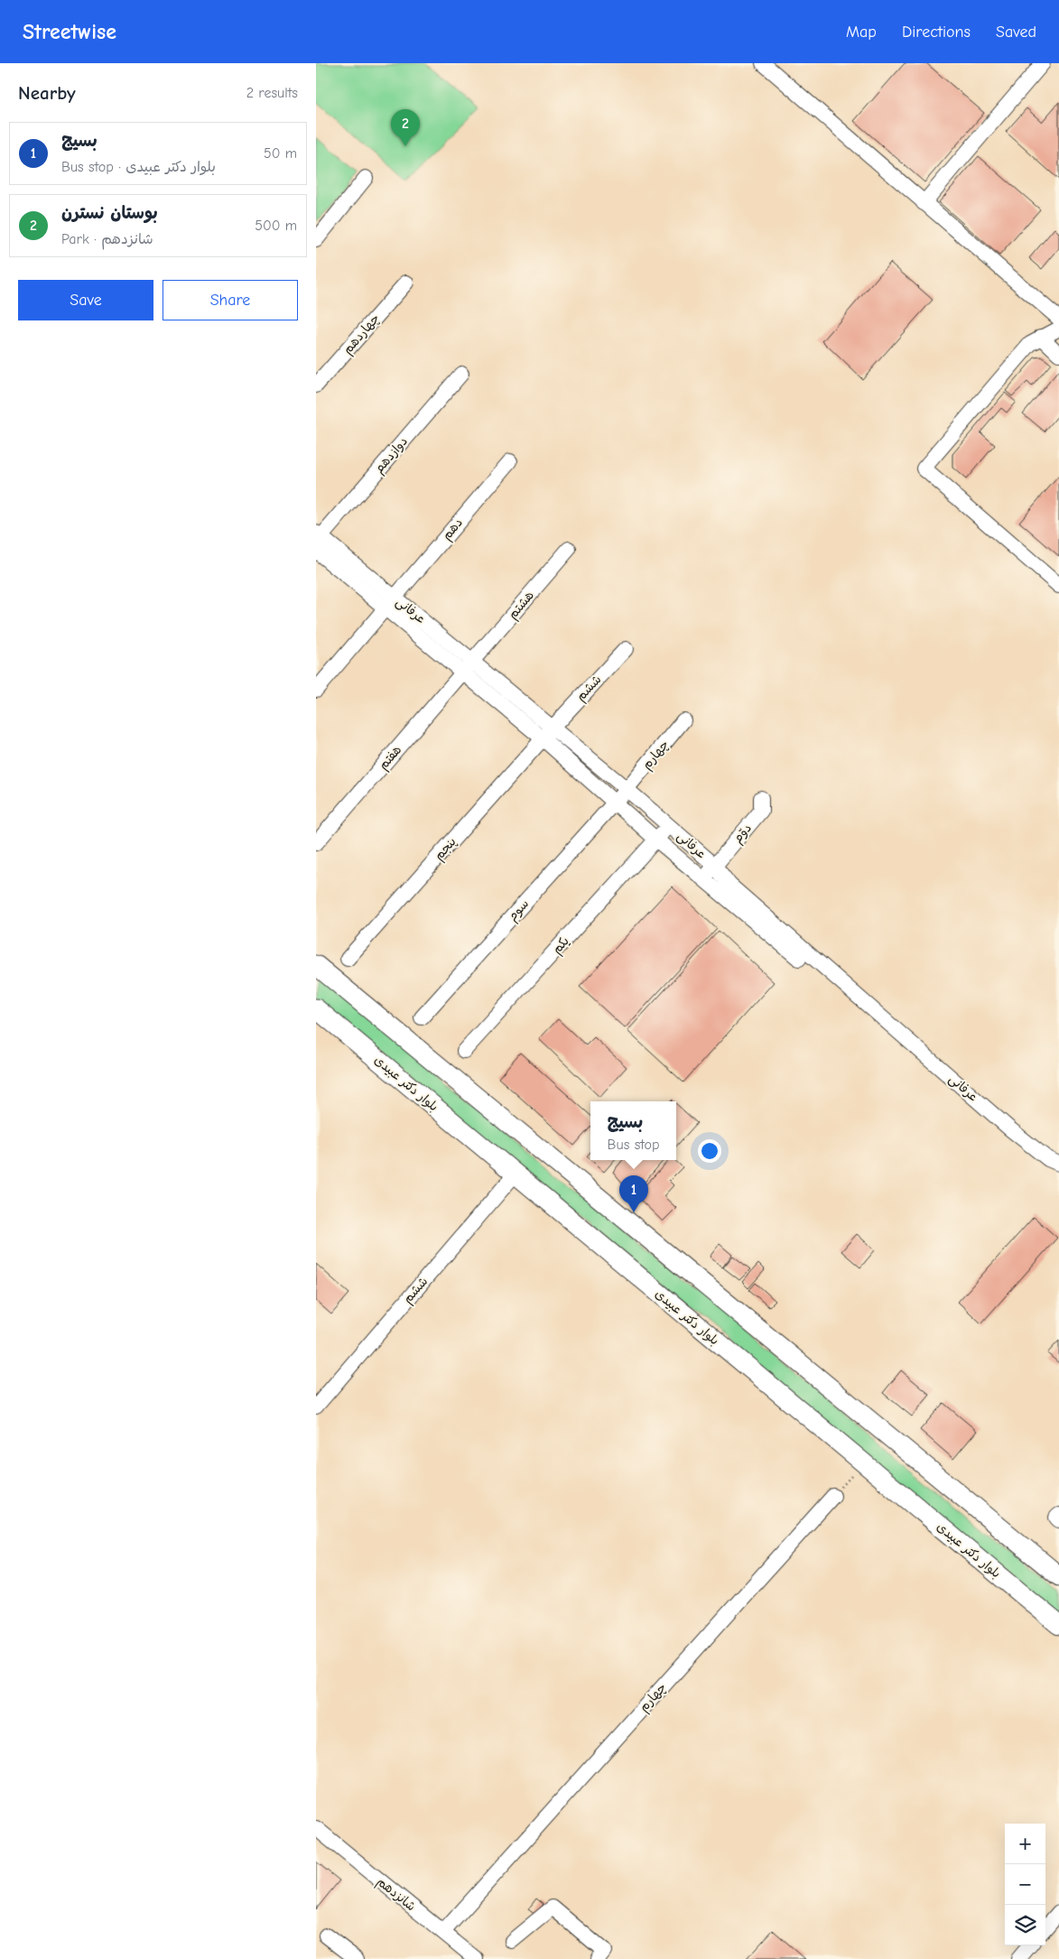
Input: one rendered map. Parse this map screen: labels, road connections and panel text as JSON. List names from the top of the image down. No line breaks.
{"streets":{"main road":["بلوار دکتر عبیدی"],"street":["چهاردهم","دوازدهم","دهم","هشتم","عرفانی","ششم","چهارم","هفتم","دوّم","پنجم","سوم","یکم","شانزدهم"]},"crossings":[["دوازدهم","عرفانی"],["دهم","عرفانی"],["هشتم","عرفانی"],["هشتم","هفتم"],["عرفانی","ششم"],["عرفانی","چهارم"],["عرفانی","هفتم"],["عرفانی","دوّم"],["عرفانی","پنجم"],["عرفانی","سوم"],["عرفانی","یکم"],["ششم","پنجم"],["ششم","بلوار دکتر عبیدی"],["چهارم","سوم"],["چهارم","شانزدهم"]],"page":{"header":"Streetwise","nav":["Map","Directions","Saved"],"heading":["Nearby","2 results"],"pins":["2","1"],"list":[{"mark":"1","name":"بسیج","note":"Bus stop · بلوار دکتر عبیدی","value":"50 m"},{"mark":"2","name":"بوستان نسترن","note":"Park · شانزدهم","value":"500 m"}],"buttons":["Save","Share"],"popup":["بسیج","Bus stop"],"map_buttons":["+","−"]}}
